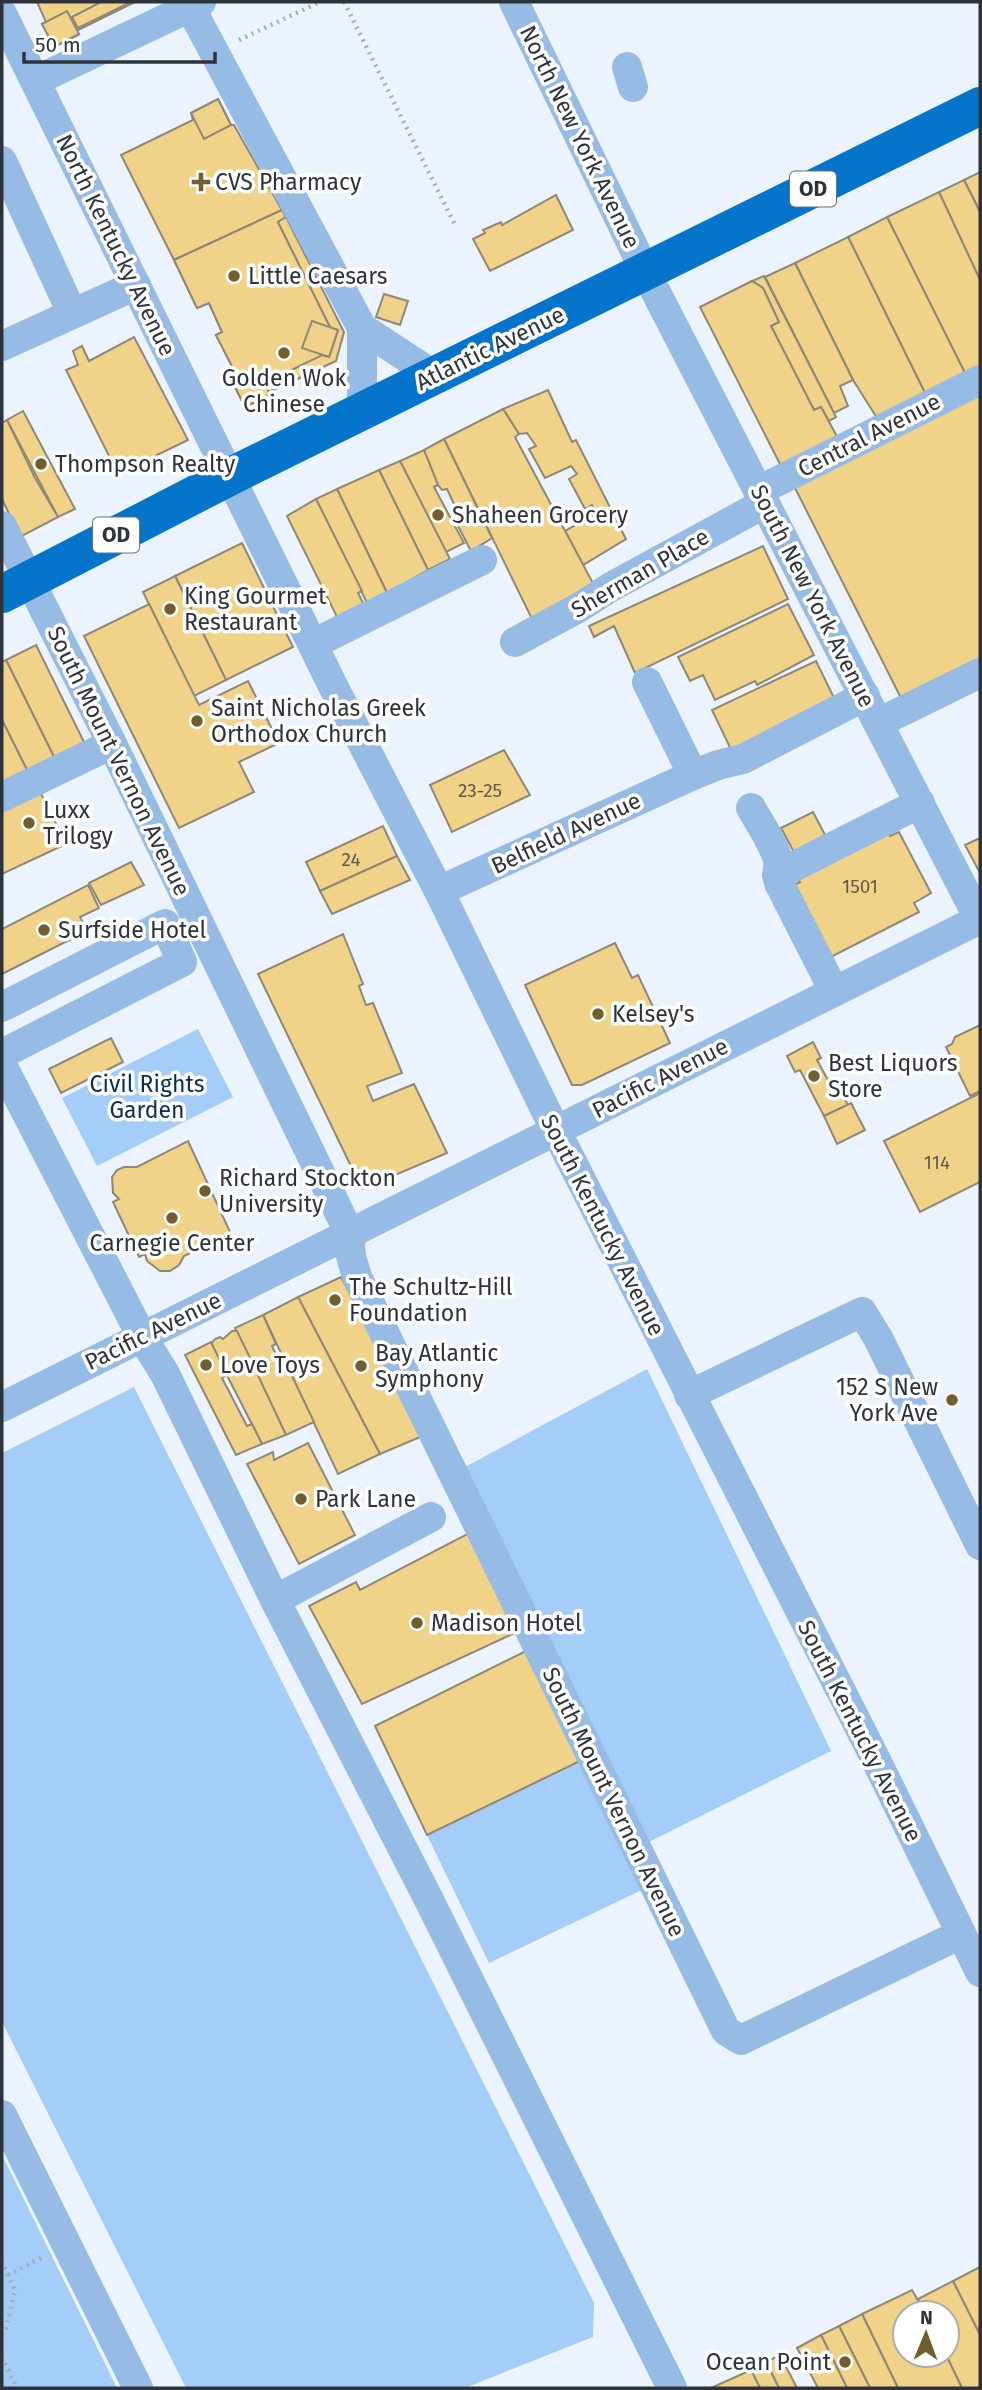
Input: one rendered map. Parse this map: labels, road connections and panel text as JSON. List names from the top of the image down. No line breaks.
{"streets":{"highway":["OD","Atlantic Avenue"],"street":["North New York Avenue","North Kentucky Avenue","Central Avenue","Sherman Place","South New York Avenue","South Mount Vernon Avenue","Belfield Avenue","Pacific Avenue","South Kentucky Avenue"]},"crossings":[["North New York Avenue","Atlantic Avenue"],["North New York Avenue","South New York Avenue"],["North Kentucky Avenue","Atlantic Avenue"],["North Kentucky Avenue","South Kentucky Avenue"],["Atlantic Avenue","South New York Avenue"],["Atlantic Avenue","South Mount Vernon Avenue"],["Atlantic Avenue","South Kentucky Avenue"],["Central Avenue","Sherman Place"],["Central Avenue","South New York Avenue"],["Sherman Place","South New York Avenue"],["South New York Avenue","Belfield Avenue"],["South New York Avenue","Pacific Avenue"],["South Mount Vernon Avenue","Pacific Avenue"],["South Mount Vernon Avenue","South Kentucky Avenue"],["Belfield Avenue","South Kentucky Avenue"],["Pacific Avenue","South Kentucky Avenue"]],"parks":["Civil Rights Garden"],"places":{"health":["CVS Pharmacy"],"other":["Little Caesars","Golden Wok Chinese","Thompson Realty","Shaheen Grocery","King Gourmet Restaurant","Saint Nicholas Greek Orthodox Church","Luxx Trilogy","Surfside Hotel","Kelsey's","Best Liquors Store","Richard Stockton University","Carnegie Center","The Schultz-Hill Foundation","Love Toys","Bay Atlantic Symphony","152 S New York Ave","Park Lane","Madison Hotel","Ocean Point"]},"house_numbers":["23-25","24","1501","114"],"scale_bar":"50 m","north":"top"}
